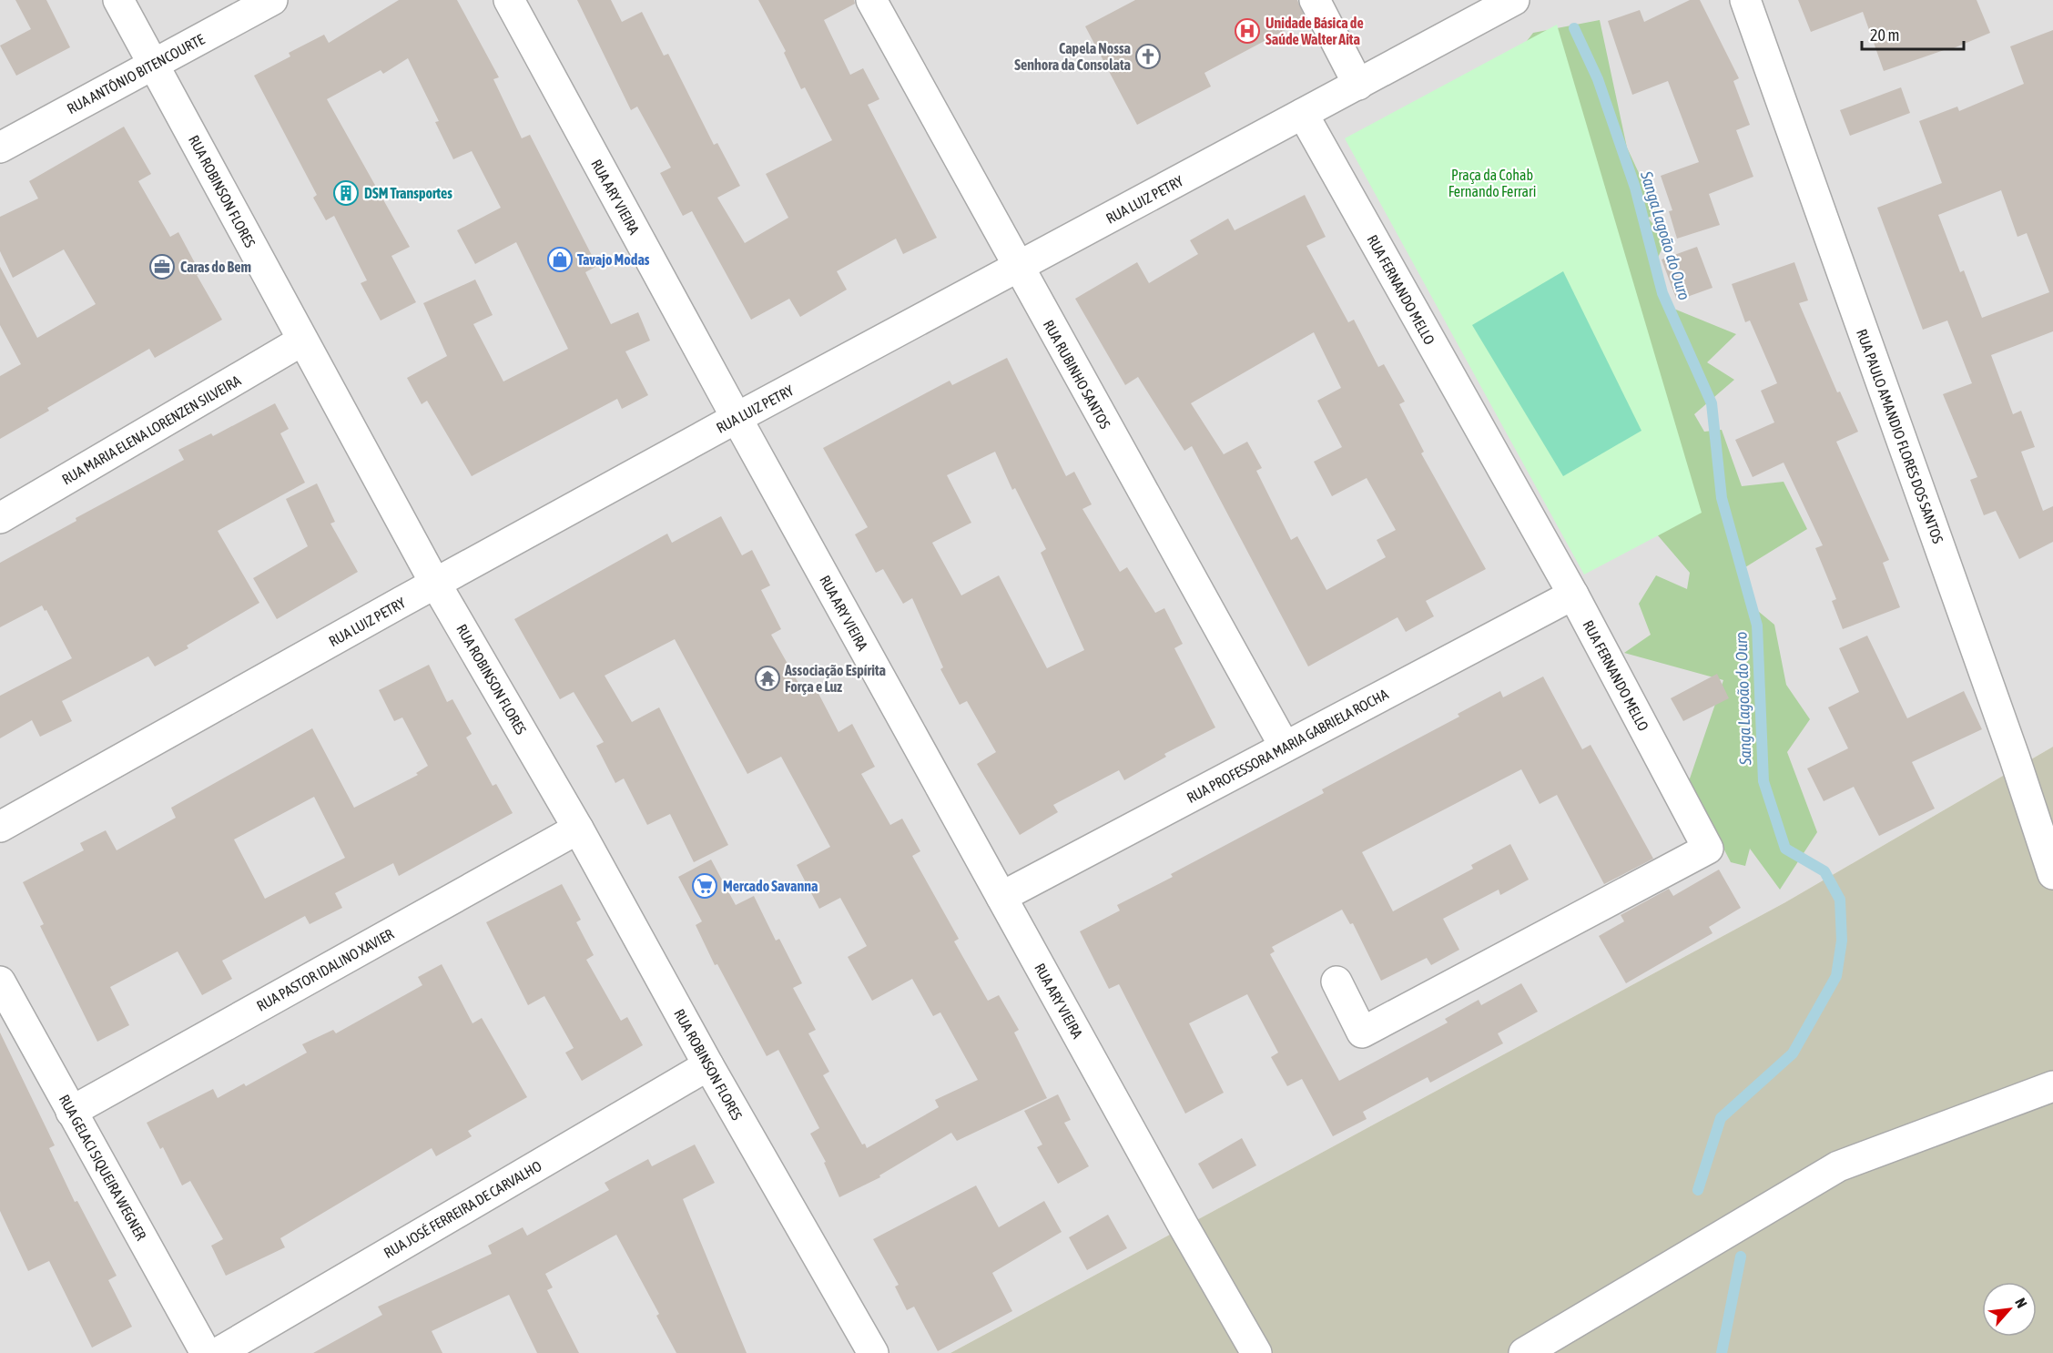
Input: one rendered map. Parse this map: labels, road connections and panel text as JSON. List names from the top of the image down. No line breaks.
{"streets":{"street":["RUA ANTÔNIO BITENCOURTE","RUA ROBINSON FLORES","RUA ARY VIEIRA","RUA LUIZ PETRY","RUA FERNANDO MELLO","RUA RUBINHO SANTOS","RUA MARIA ELENA LORENZEN SILVEIRA","RUA PAULO AMANDIO FLORES DOS SANTOS","RUA PROFESSORA MARIA GABRIELA ROCHA","RUA PASTOR IDALINO XAVIER","RUA GELACI SIQUEIRA WEGNER","RUA JOSÉ FERREIRA DE CARVALHO"]},"crossings":[["RUA ANTÔNIO BITENCOURTE","RUA ROBINSON FLORES"],["RUA ROBINSON FLORES","RUA LUIZ PETRY"],["RUA ROBINSON FLORES","RUA MARIA ELENA LORENZEN SILVEIRA"],["RUA ROBINSON FLORES","RUA PASTOR IDALINO XAVIER"],["RUA ROBINSON FLORES","RUA JOSÉ FERREIRA DE CARVALHO"],["RUA ARY VIEIRA","RUA LUIZ PETRY"],["RUA ARY VIEIRA","RUA PROFESSORA MARIA GABRIELA ROCHA"],["RUA LUIZ PETRY","RUA FERNANDO MELLO"],["RUA LUIZ PETRY","RUA RUBINHO SANTOS"],["RUA FERNANDO MELLO","RUA PROFESSORA MARIA GABRIELA ROCHA"],["RUA RUBINHO SANTOS","RUA PROFESSORA MARIA GABRIELA ROCHA"],["RUA PASTOR IDALINO XAVIER","RUA GELACI SIQUEIRA WEGNER"]],"water":["Sanga Lagoão do Ouro"],"parks":["Praça da Cohab Fernando Ferrari"],"places":{"hospital":["Unidade Básica de Saúde Walter Aita"],"church":["Capela Nossa Senhora da Consolata"],"building":["DSM Transportes"],"shop":["Tavajo Modas"],"office":["Caras do Bem"],"temple":["Associação Espírita Força e Luz"],"supermarket":["Mercado Savanna"]},"scale_bar":"20 m","north":"top right"}
